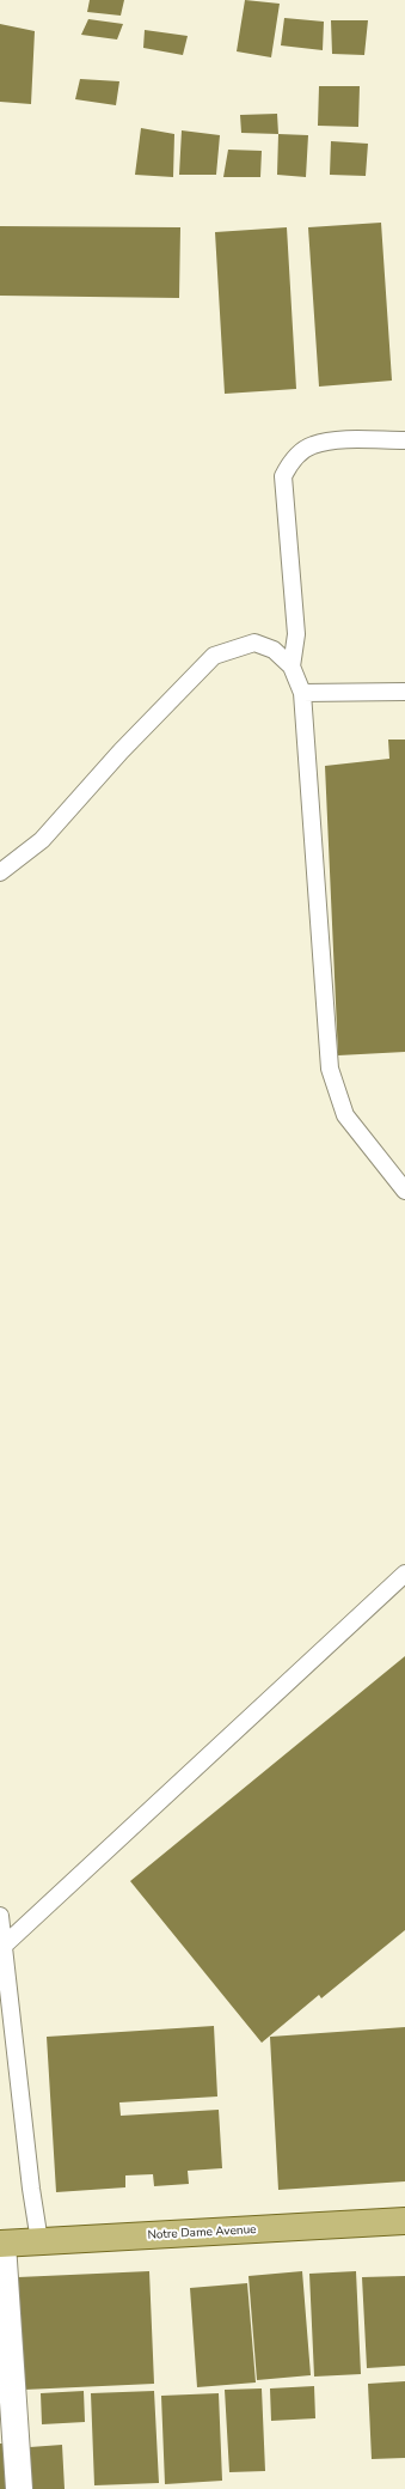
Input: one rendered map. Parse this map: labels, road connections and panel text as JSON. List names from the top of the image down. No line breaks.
{"streets":{"main road":["Notre Dame Avenue"]}}
